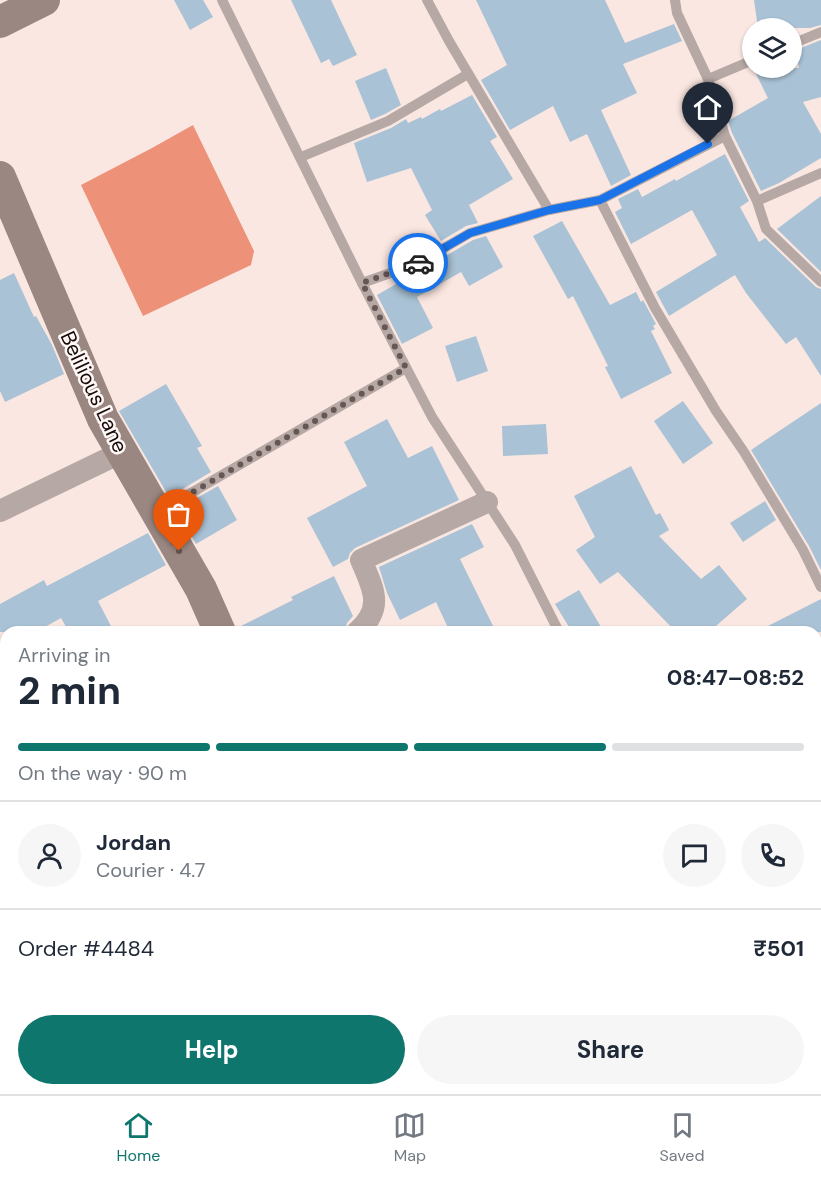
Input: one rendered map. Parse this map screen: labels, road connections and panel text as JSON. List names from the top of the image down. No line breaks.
{"streets":{"street":["Belilious Lane"]},"page":{"heading":["2 min","Arriving in","08:47–08:52"],"panel":["Jordan","Courier · 4.7","Order #4484","₹501"],"bar":"On the way · 90 m","buttons":["Help","Share"],"tabs":["Home","Map","Saved"]}}
